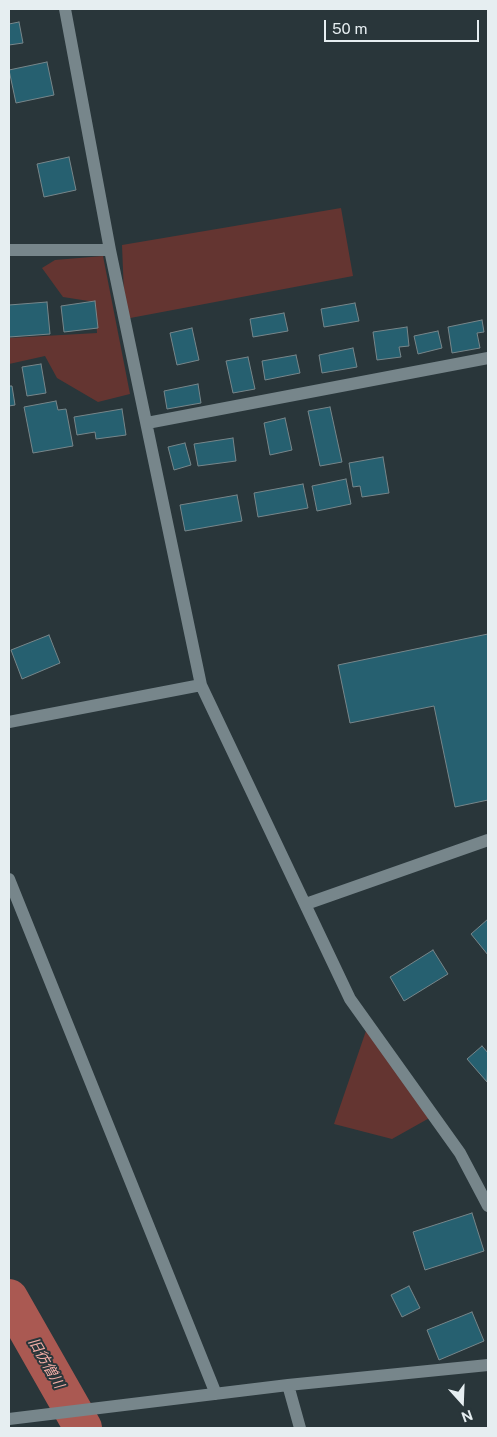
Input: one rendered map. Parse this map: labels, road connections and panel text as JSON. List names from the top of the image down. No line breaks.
{"water":["旧彷僧川"],"scale_bar":"50 m","north":"bottom"}
